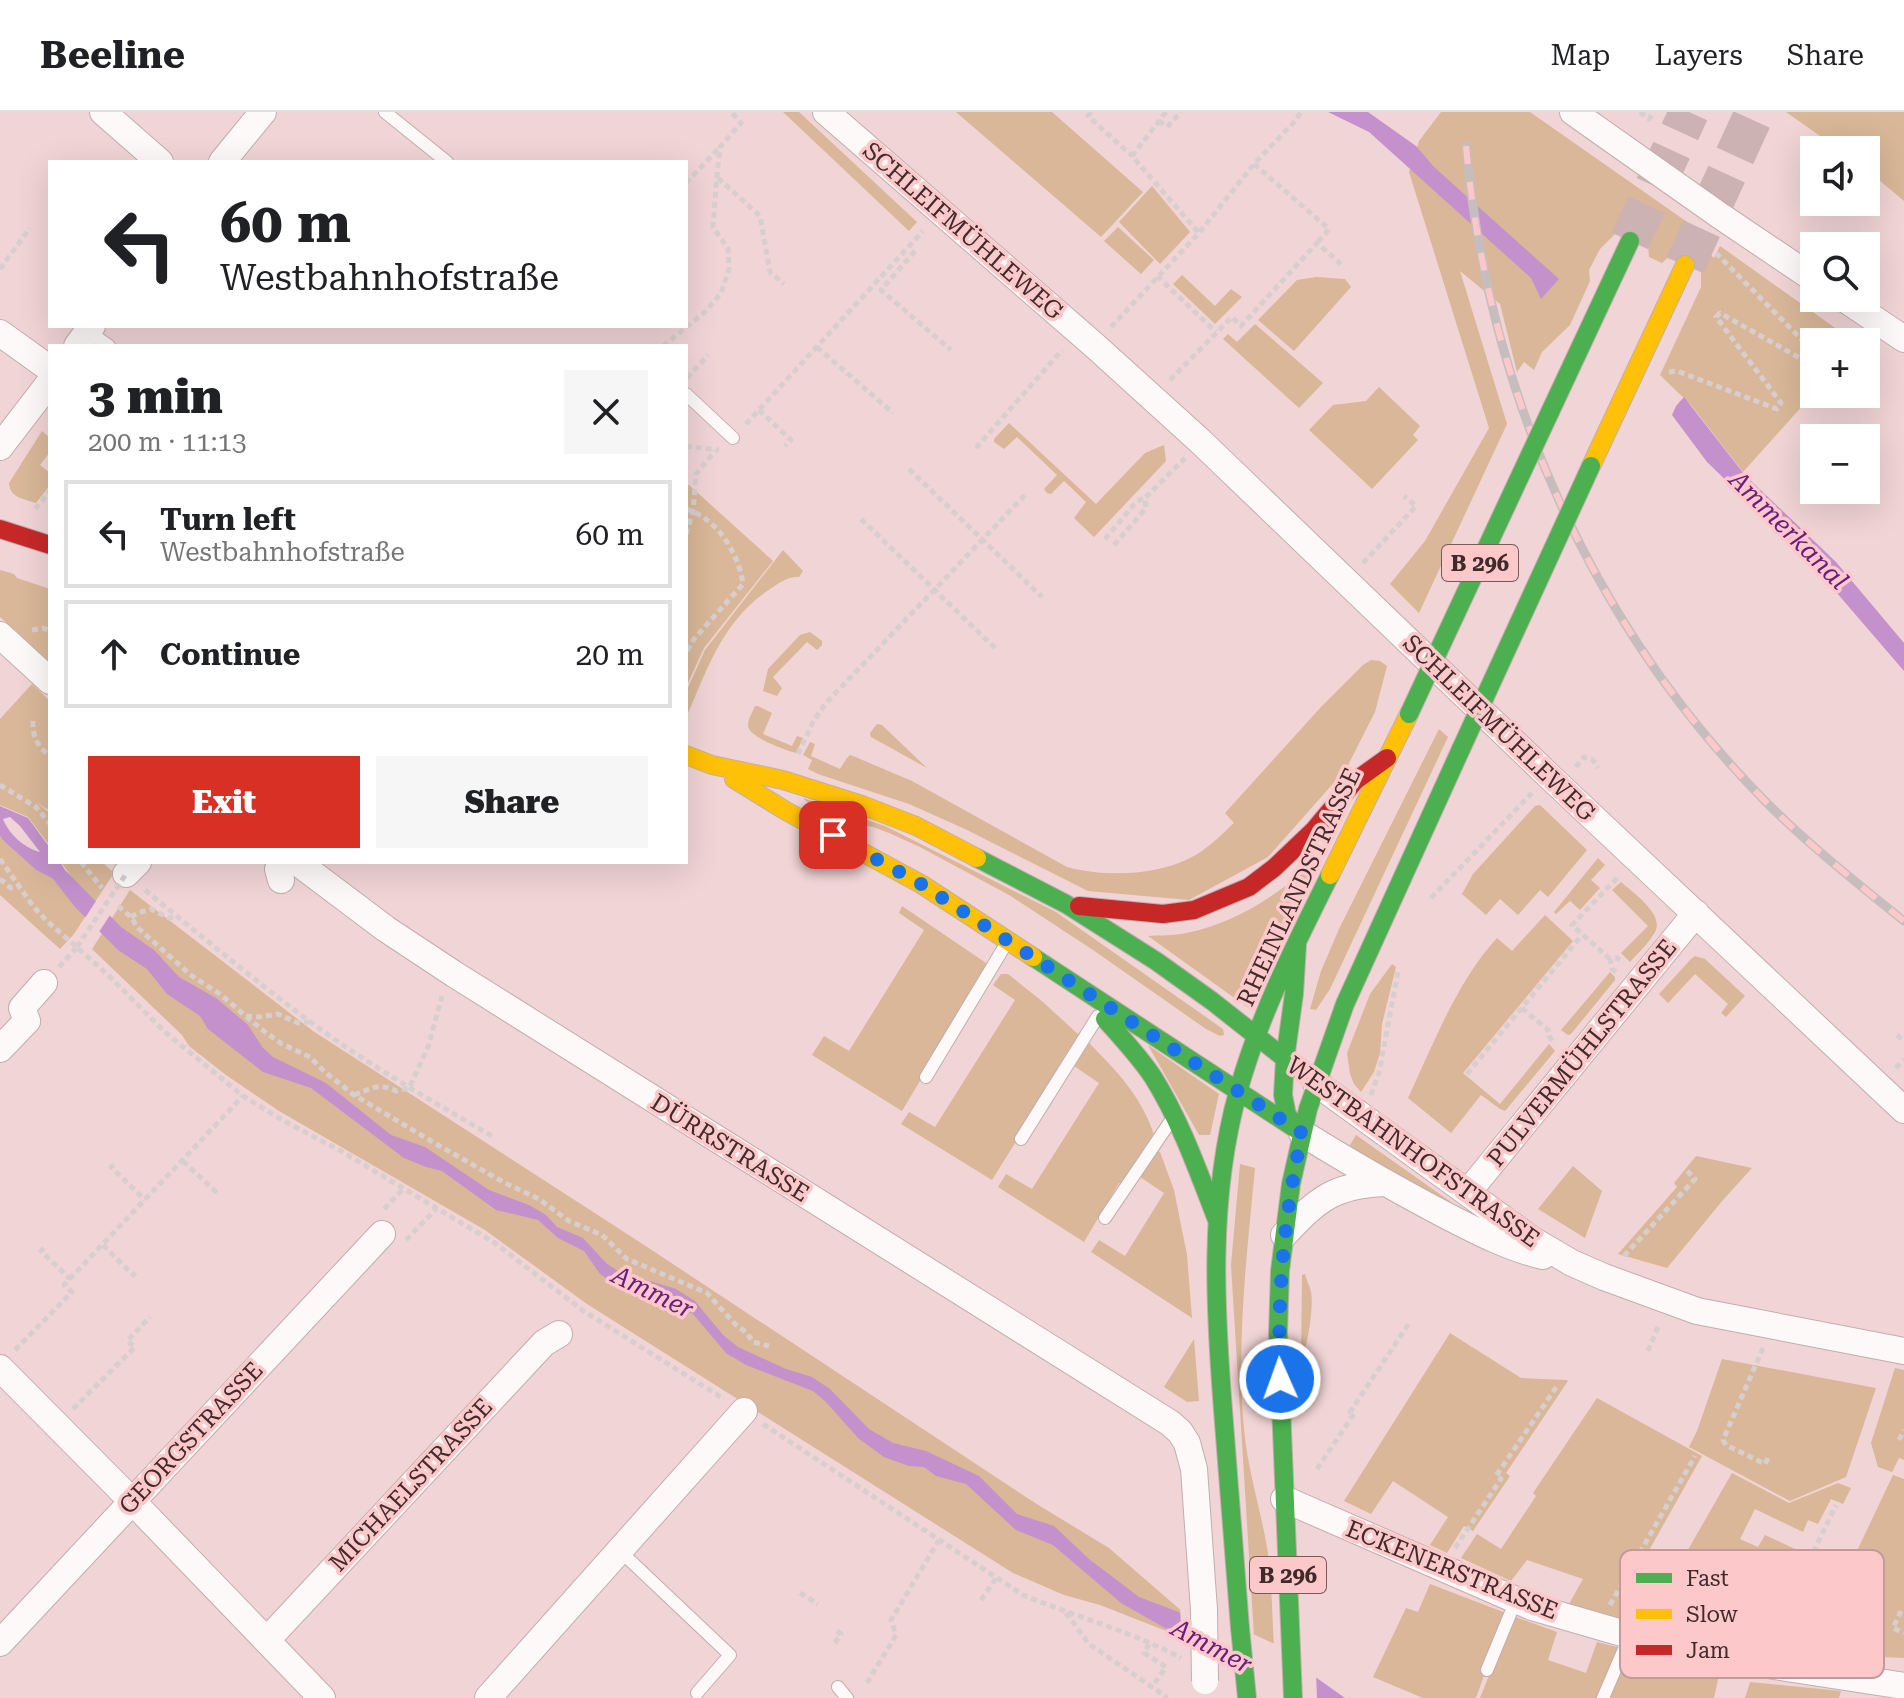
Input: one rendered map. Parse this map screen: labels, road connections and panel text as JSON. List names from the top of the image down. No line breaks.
{"streets":{"main road":["B 296","RHEINLANDSTRASSE","WESTBAHNHOFSTRASSE"],"street":["SCHLEIFMÜHLEWEG","PULVERMÜHLSTRASSE","DÜRRSTRASSE","GEORGSTRASSE","MICHAELSTRASSE","ECKENERSTRASSE"]},"crossings":[["SCHLEIFMÜHLEWEG","PULVERMÜHLSTRASSE"],["B 296","RHEINLANDSTRASSE"],["B 296","WESTBAHNHOFSTRASSE"],["B 296","ECKENERSTRASSE"],["RHEINLANDSTRASSE","WESTBAHNHOFSTRASSE"],["PULVERMÜHLSTRASSE","WESTBAHNHOFSTRASSE"]],"water":["Ammerkanal","Ammer"],"legend":["Fast","Slow","Jam"],"page":{"header":"Beeline","nav":["Map","Layers","Share"],"map_buttons":["+","−"],"turn":["60 m","Westbahnhofstraße"],"heading":["3 min","200 m · 11:13"],"list":[{"name":"Turn left","note":"Westbahnhofstraße","value":"60 m"},{"name":"Continue","value":"20 m"}],"buttons":["Exit","Share"]}}
